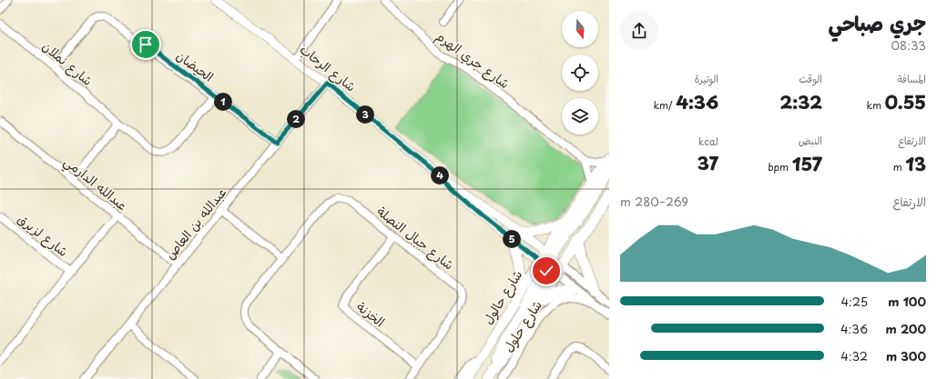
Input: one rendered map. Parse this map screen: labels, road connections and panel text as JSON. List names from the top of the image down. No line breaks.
{"streets":{"main road":["شارع حالول"],"street":["شارع جري الهرم","شارع نملان","الحيضان","شارع الرحاب","عبدالله الدارمي","عبدالله بن العاص","شارع لزيرق","شارع جبال النصلة","الخزنة","شارع حلول"]},"crossings":[["شارع نملان","الحيضان"],["الحيضان","عبدالله بن العاص"],["شارع الرحاب","عبدالله بن العاص"],["شارع الرحاب","شارع حالول"],["شارع الرحاب","شارع حلول"],["عبدالله الدارمي","عبدالله بن العاص"],["عبدالله الدارمي","شارع لزيرق"],["شارع جبال النصلة","الخزنة"]],"north":"bottom","page":{"heading":["جري صباحي","08:33"],"stats":[["المسافة","0.55 km"],["الوقت","2:32"],["الوتيرة","4:36 /km"],["الارتفاع","13 m"],["النبض","157 bpm"],["kcal","37"]],"pins":["1","3","2","4","5"],"chart":["الارتفاع","269–280 m"],"list":[{"name":"100 m","note":"4:25"},{"name":"200 m","note":"4:36"},{"name":"300 m","note":"4:32"}]}}
